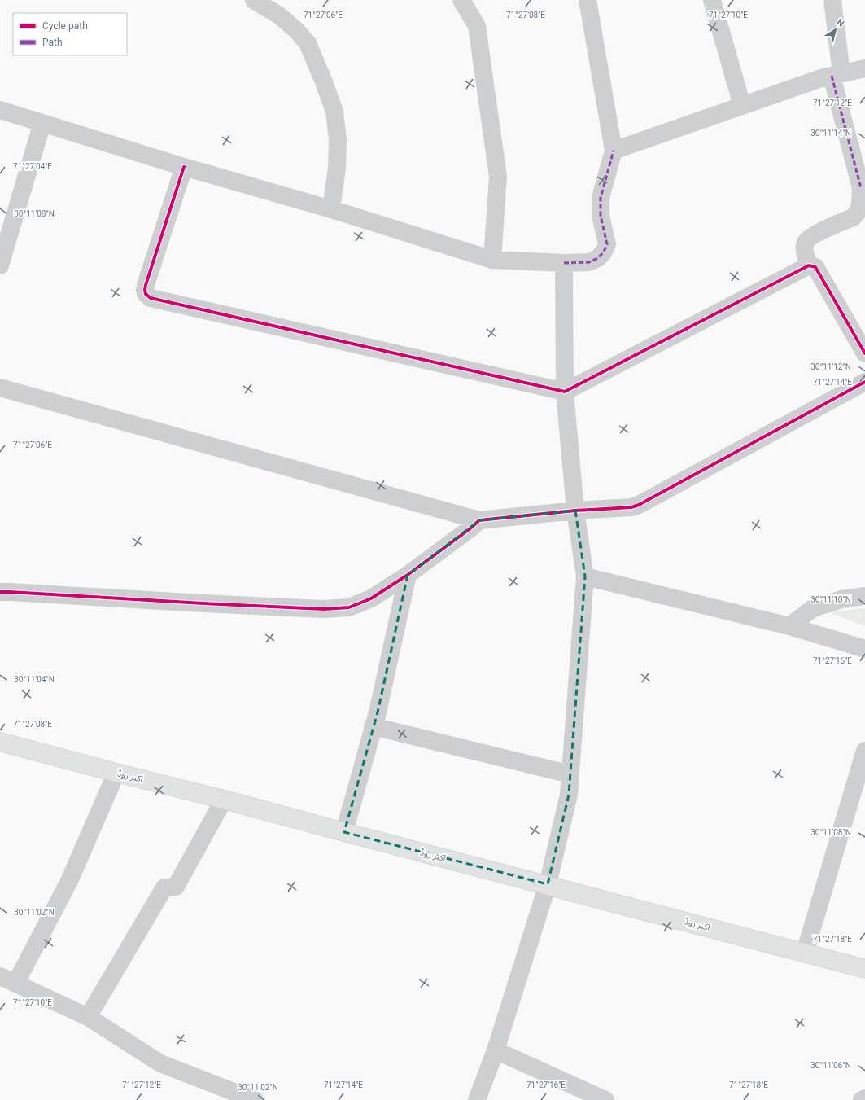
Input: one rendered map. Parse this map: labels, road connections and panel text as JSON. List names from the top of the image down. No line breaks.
{"streets":{"main road":["اکبر روڈ"]},"legend":["Cycle path","Path"],"north":"top right","coordinates":["71°27'06\"E","71°27'08\"E","71°27'10\"E","71°27'12\"E","30°11'14\"N","71°27'04\"E","30°11'08\"N","30°11'12\"N","71°27'14\"E","30°11'10\"N","71°27'16\"E","30°11'04\"N","30°11'02\"N","71°27'18\"E","30°11'06\"N"]}
